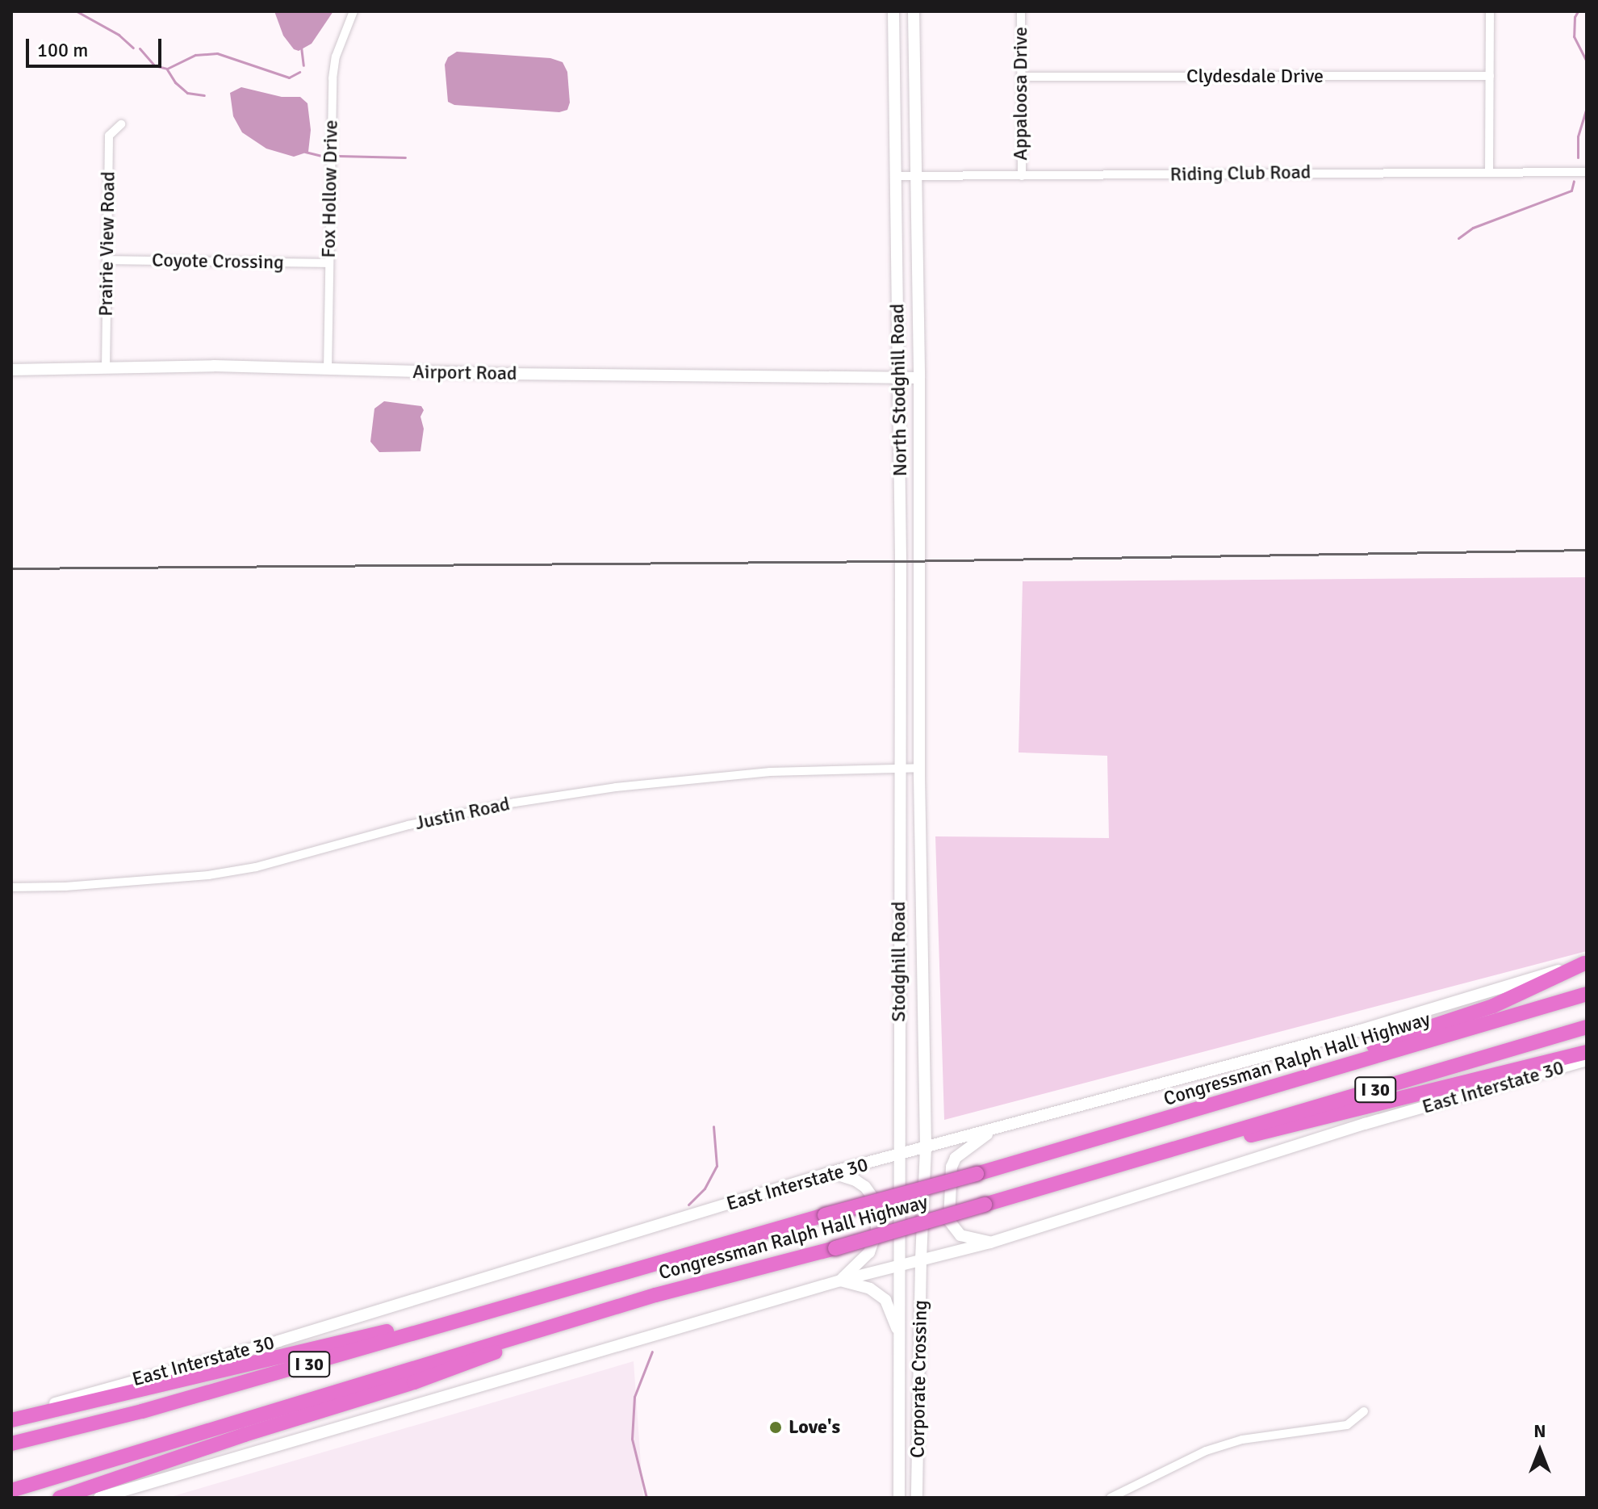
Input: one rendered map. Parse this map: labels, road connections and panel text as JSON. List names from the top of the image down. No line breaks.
{"streets":{"highway":["Congressman Ralph Hall Highway","I 30"],"main road":["Airport Road","North Stodghill Road","Stodghill Road","East Interstate 30","Corporate Crossing"],"street":["Clydesdale Drive","Appaloosa Drive","Riding Club Road","Fox Hollow Drive","Prairie View Road","Coyote Crossing","Justin Road"]},"crossings":[["Clydesdale Drive","Appaloosa Drive"],["Appaloosa Drive","Riding Club Road"],["Riding Club Road","North Stodghill Road"],["Fox Hollow Drive","Coyote Crossing"],["Fox Hollow Drive","Airport Road"],["Prairie View Road","Coyote Crossing"],["Prairie View Road","Airport Road"],["Airport Road","North Stodghill Road"],["North Stodghill Road","Justin Road"],["North Stodghill Road","Stodghill Road"],["Justin Road","Stodghill Road"],["Stodghill Road","East Interstate 30"],["Stodghill Road","Corporate Crossing"],["East Interstate 30","Corporate Crossing"]],"places":["Love's"],"scale_bar":"100 m","north":"top"}
